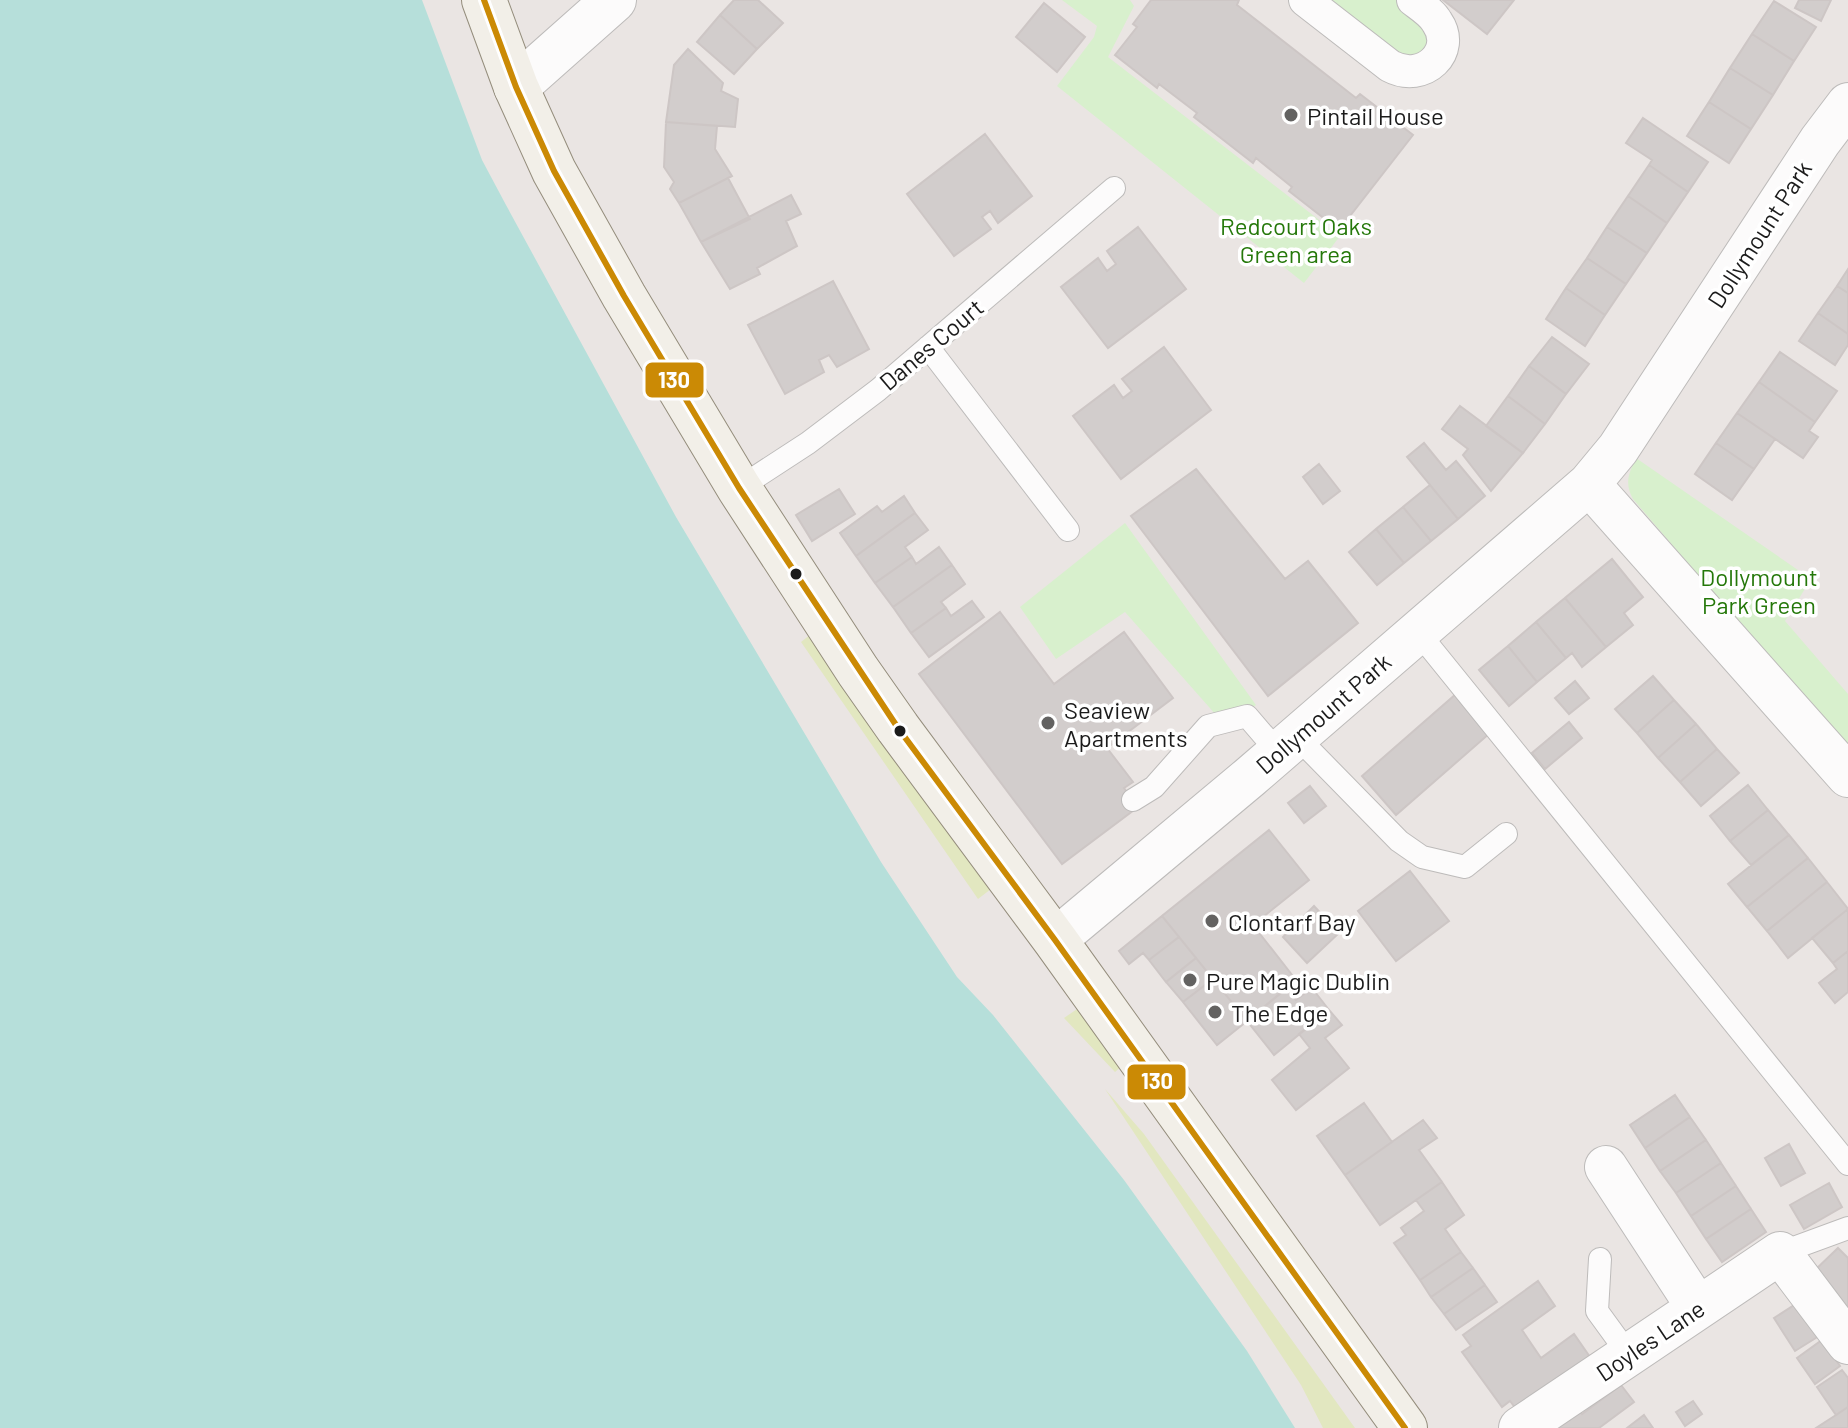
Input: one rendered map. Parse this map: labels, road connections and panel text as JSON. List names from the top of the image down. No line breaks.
{"streets":{"street":["Dollymount Park","Doyles Lane"],"lane":["Danes Court"]},"parks":["Redcourt Oaks Green area","Dollymount Park Green"],"places":["Pintail House","Seaview Apartments","Clontarf Bay","Pure Magic Dublin","The Edge"],"lines":["transit line 130"]}
